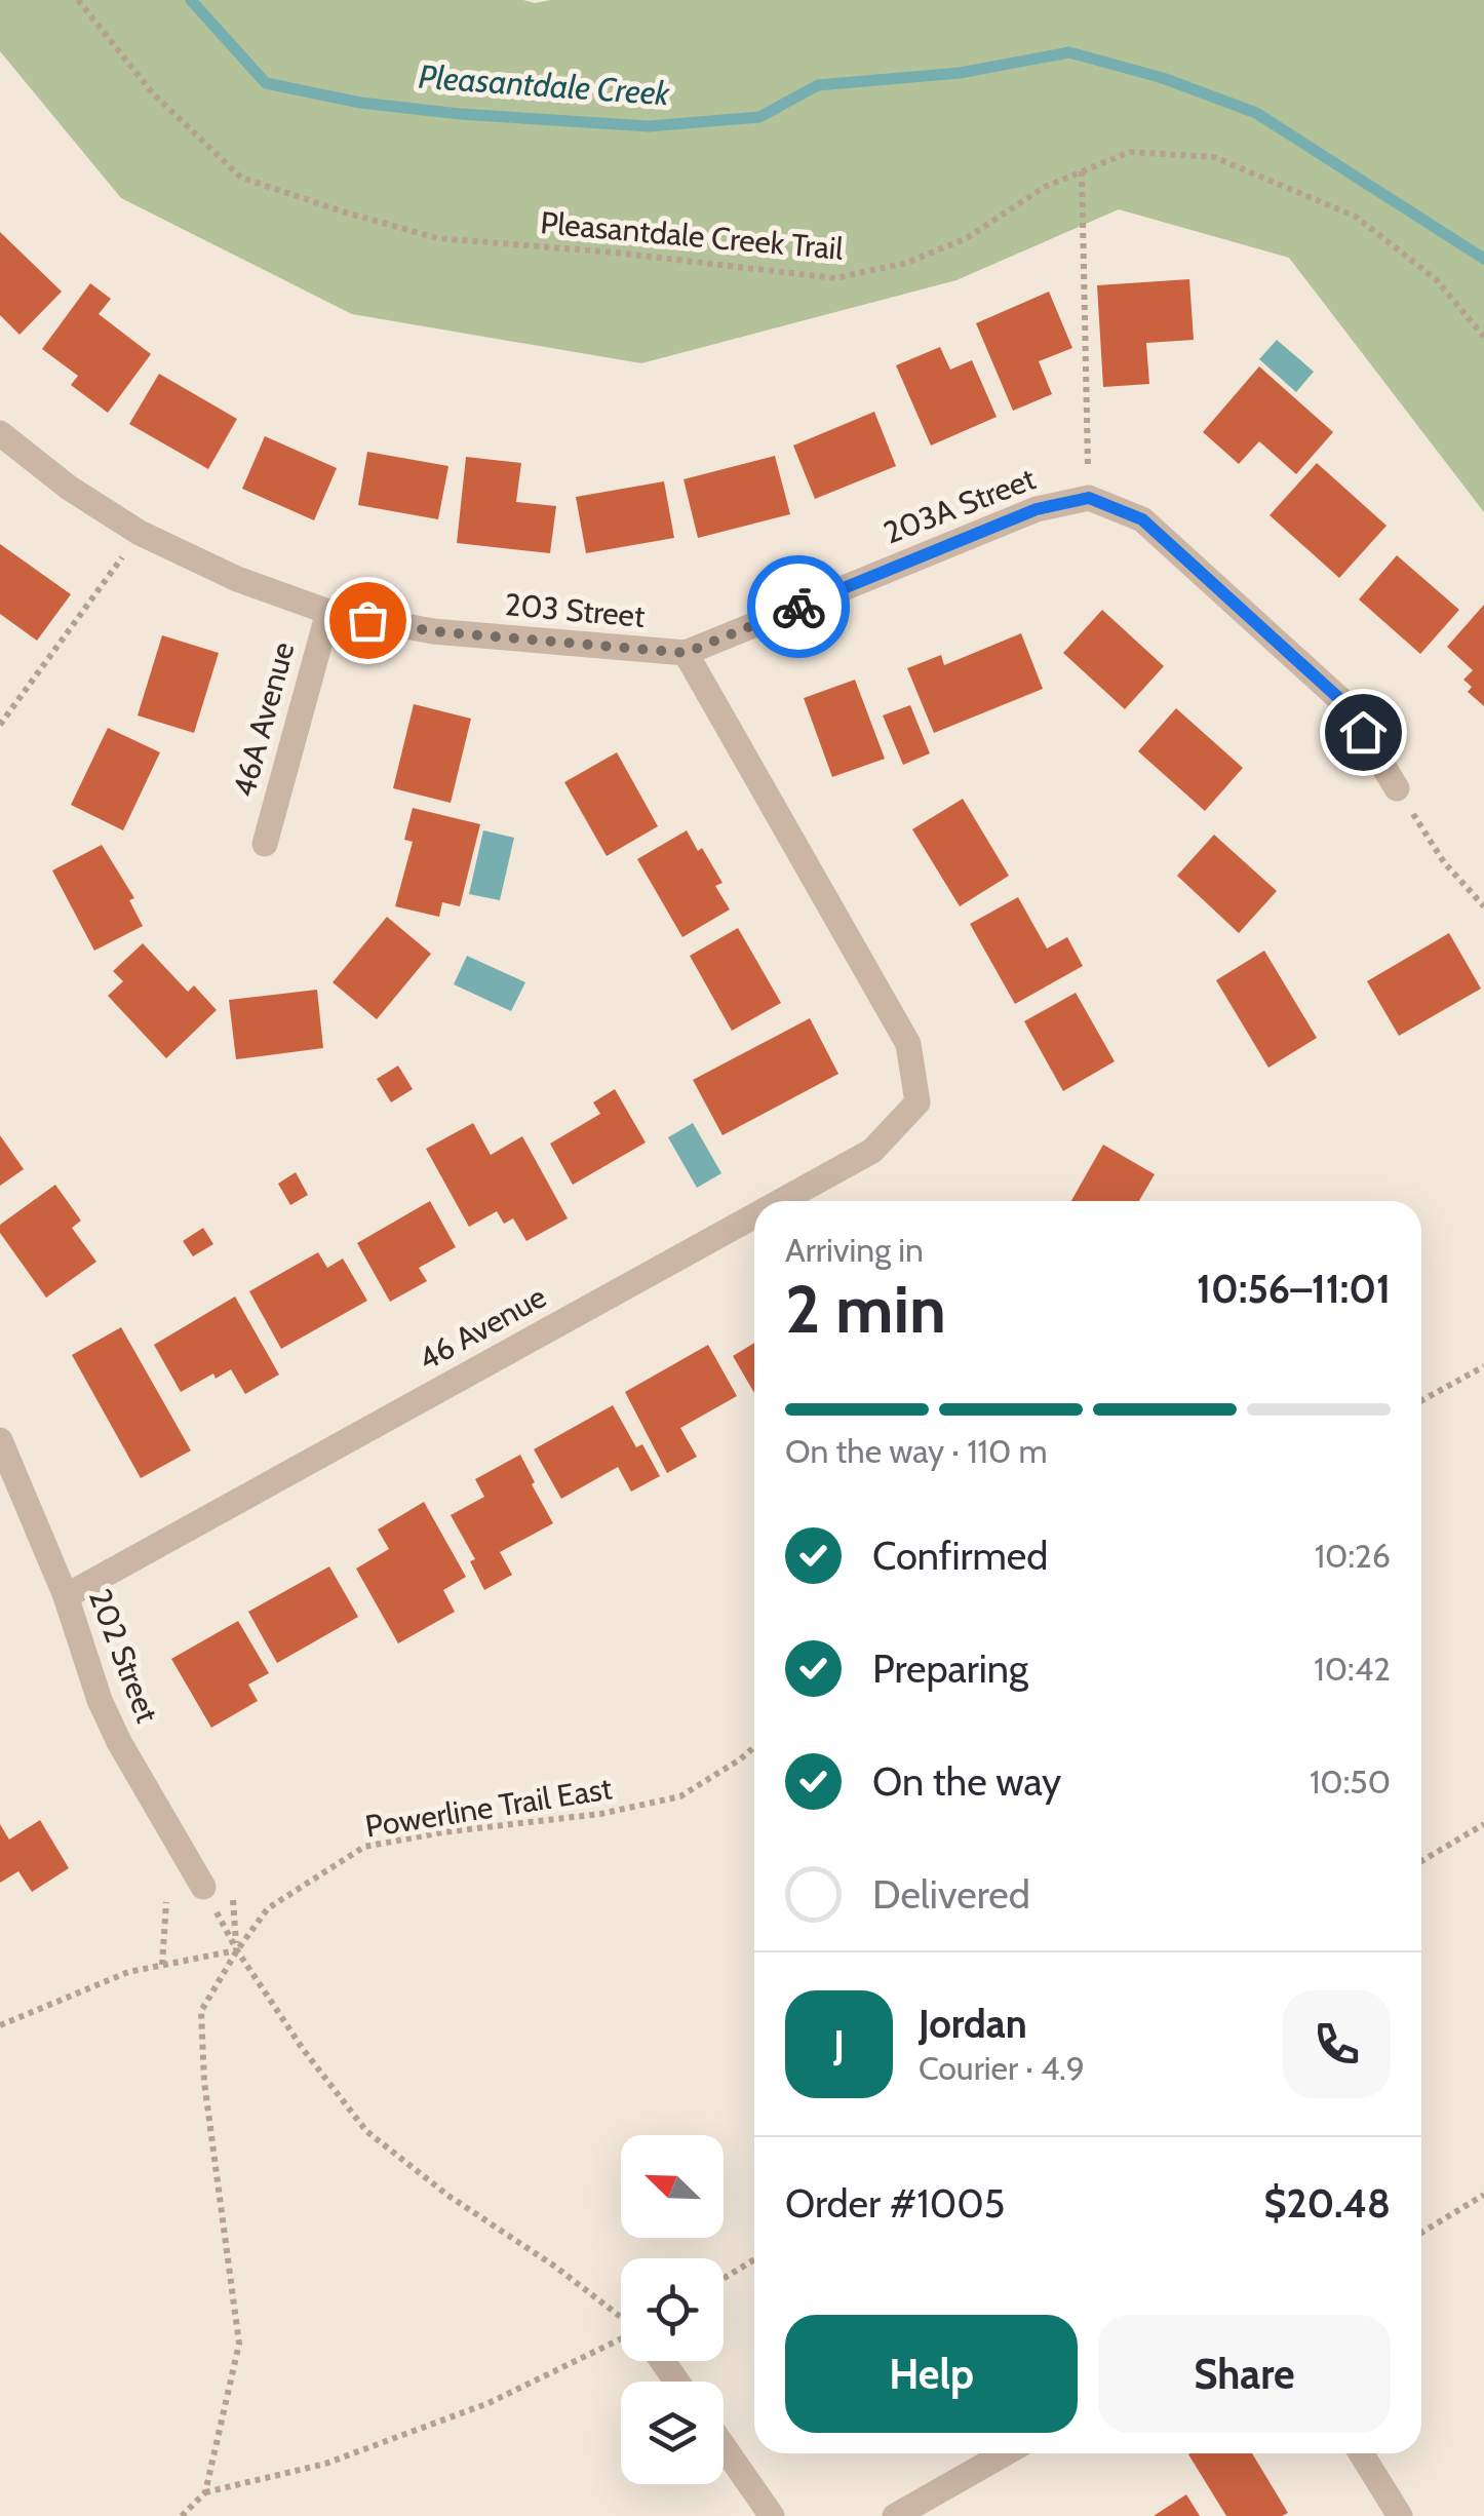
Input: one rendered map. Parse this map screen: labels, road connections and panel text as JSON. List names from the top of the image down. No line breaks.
{"streets":{"street":["203A Street","203 Street","46A Avenue","46 Avenue","202 Street"],"path":["Pleasantdale Creek Trail","Powerline Trail East"]},"crossings":[["203A Street","203 Street"],["203A Street","46 Avenue"],["203 Street","46A Avenue"],["203 Street","46 Avenue"],["46 Avenue","202 Street"]],"water":["Pleasantdale Creek"],"north":"top left","page":{"heading":["2 min","Arriving in","10:56–11:01"],"panel":["Jordan","Courier · 4.9","Order #1005","$20.48"],"bar":"On the way · 110 m","list":[["Confirmed","10:26"],["Preparing","10:42"],["On the way","10:50"],"Delivered"],"round":"J","buttons":["Help","Share"]}}
